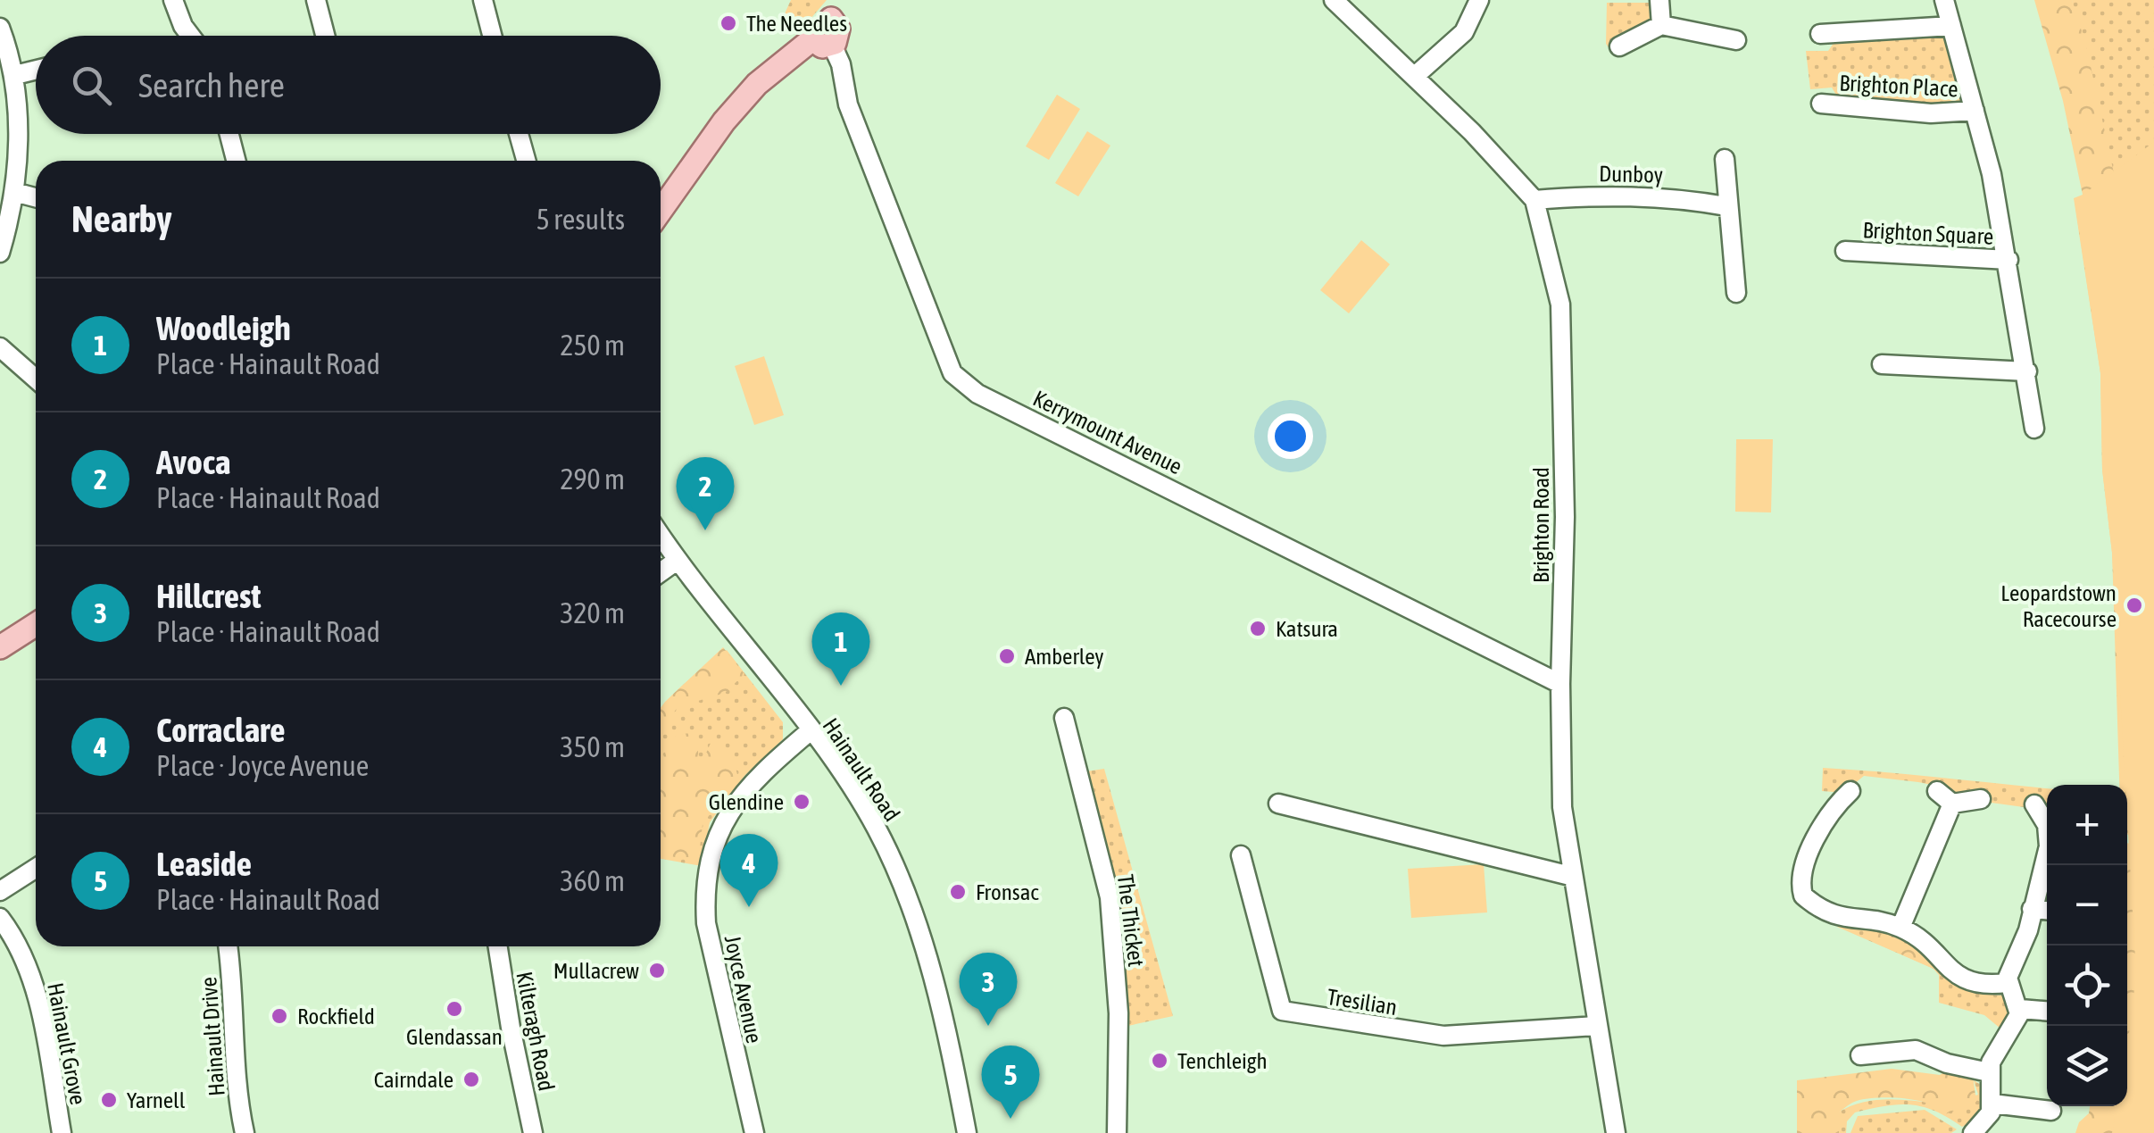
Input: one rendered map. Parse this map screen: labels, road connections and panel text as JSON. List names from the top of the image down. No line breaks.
{"streets":{"street":["Brighton Place","Dunboy","Brighton Square","Kerrymount Avenue","Brighton Road","Hainault Road","The Thicket","Joyce Avenue","Tresilian","Kilteragh Road","Hainault Drive","Hainault Grove"]},"crossings":[["Brighton Place","Brighton Square"],["Dunboy","Brighton Road"],["Kerrymount Avenue","Brighton Road"],["Brighton Road","Tresilian"],["Hainault Road","Joyce Avenue"]],"places":["The Needles","Leopardstown Racecourse","Katsura","Amberley","Glendine","Fronsac","Mullacrew","Glendassan","Rockfield","Tenchleigh","Cairndale","Yarnell"],"page":{"search":"Search here","heading":["Nearby","5 results"],"list":[{"mark":"1","name":"Woodleigh","note":"Place · Hainault Road","value":"250 m"},{"mark":"2","name":"Avoca","note":"Place · Hainault Road","value":"290 m"},{"mark":"3","name":"Hillcrest","note":"Place · Hainault Road","value":"320 m"},{"mark":"4","name":"Corraclare","note":"Place · Joyce Avenue","value":"350 m"},{"mark":"5","name":"Leaside","note":"Place · Hainault Road","value":"360 m"}],"pins":["2","1","4","3","5"],"map_buttons":["+","−"]}}
